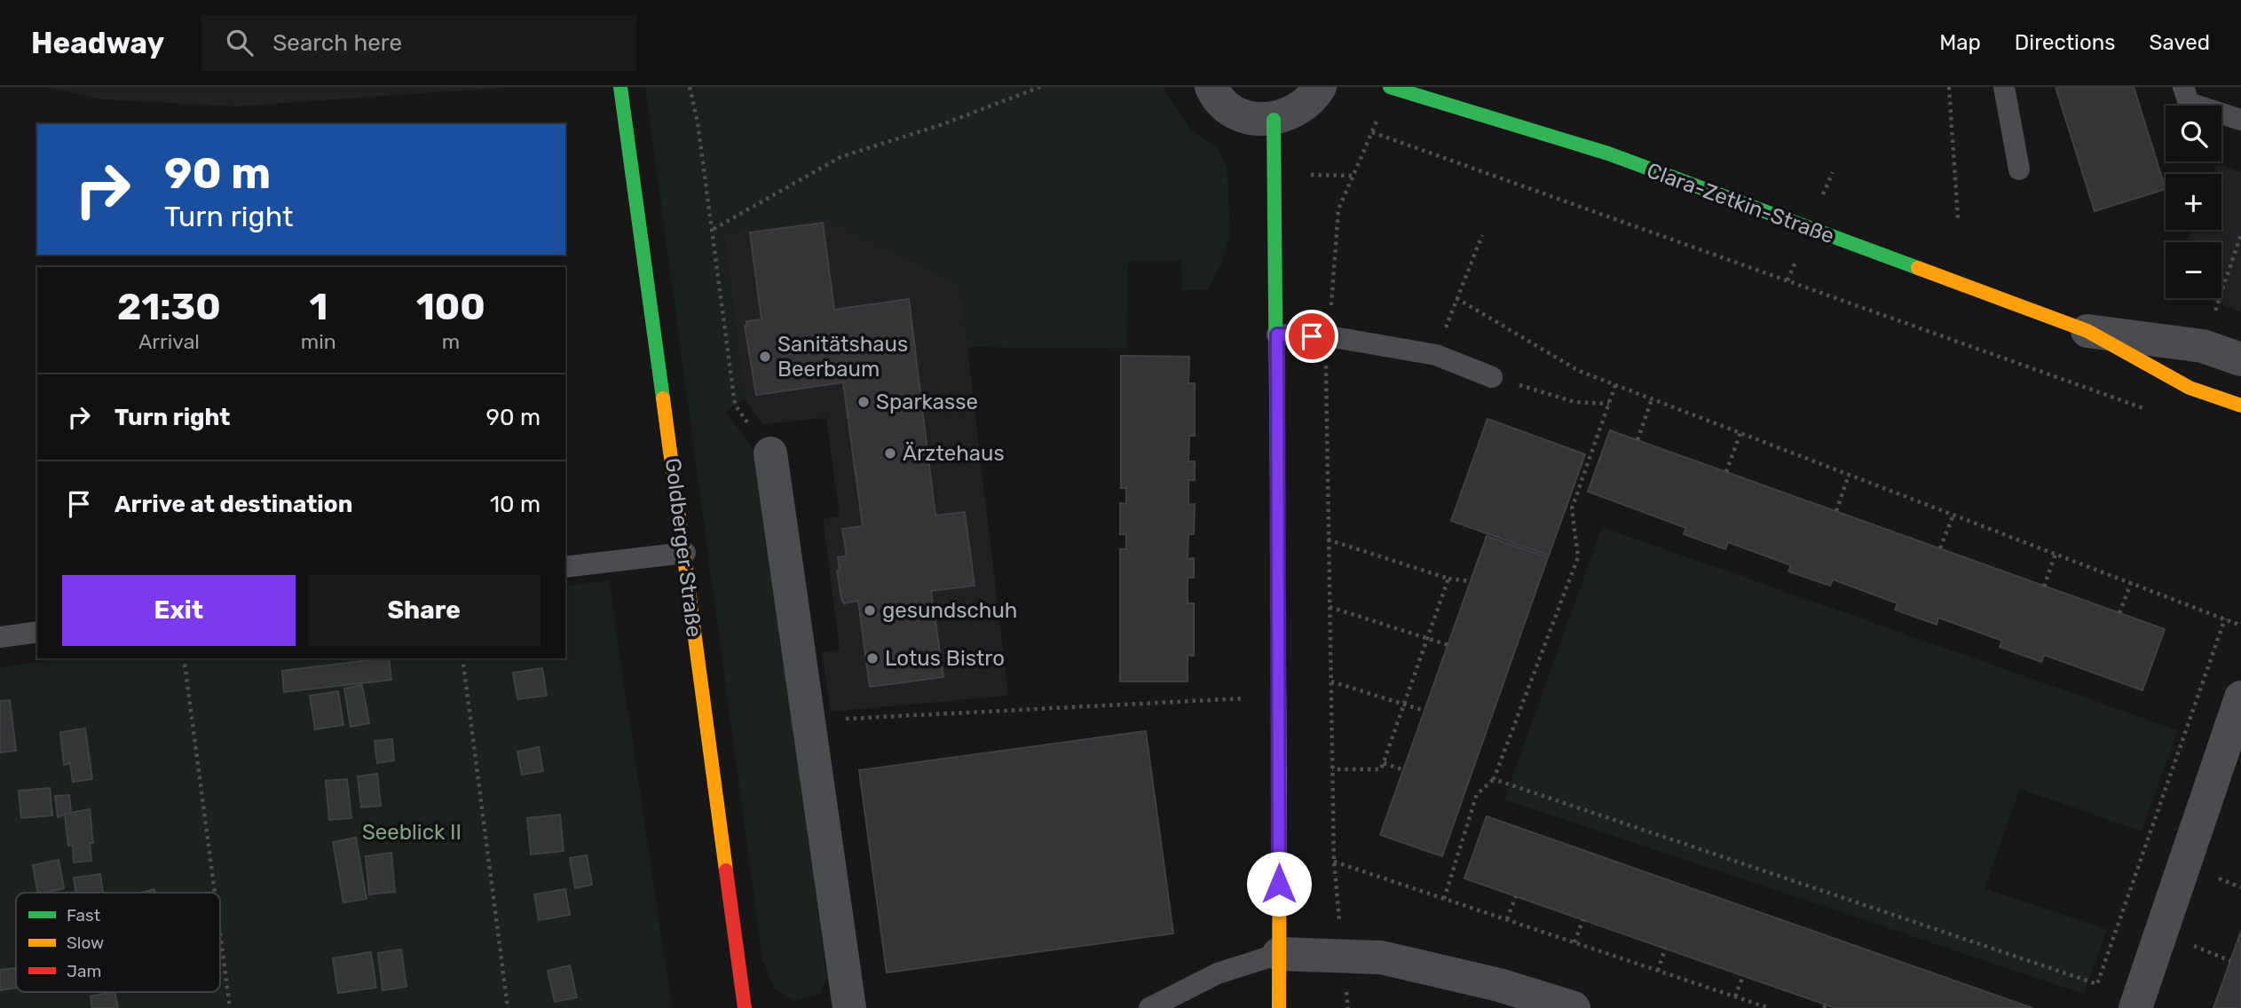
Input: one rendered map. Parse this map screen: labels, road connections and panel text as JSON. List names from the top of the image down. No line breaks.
{"streets":{"street":["Clara-Zetkin-Straße","Goldberger Straße"]},"parks":["Seeblick II"],"places":["Sanitätshaus Beerbaum","Sparkasse","Ärztehaus","gesundschuh","Lotus Bistro"],"legend":["Fast","Slow","Jam"],"page":{"header":"Headway","search":"Search here","nav":["Map","Directions","Saved"],"map_buttons":["+","−"],"turn":["90 m","Turn right"],"eta":["21:30","Arrival","1","min","100","m"],"list":[{"name":"Turn right","value":"90 m"},{"name":"Arrive at destination","value":"10 m"}],"buttons":["Exit","Share"]}}
